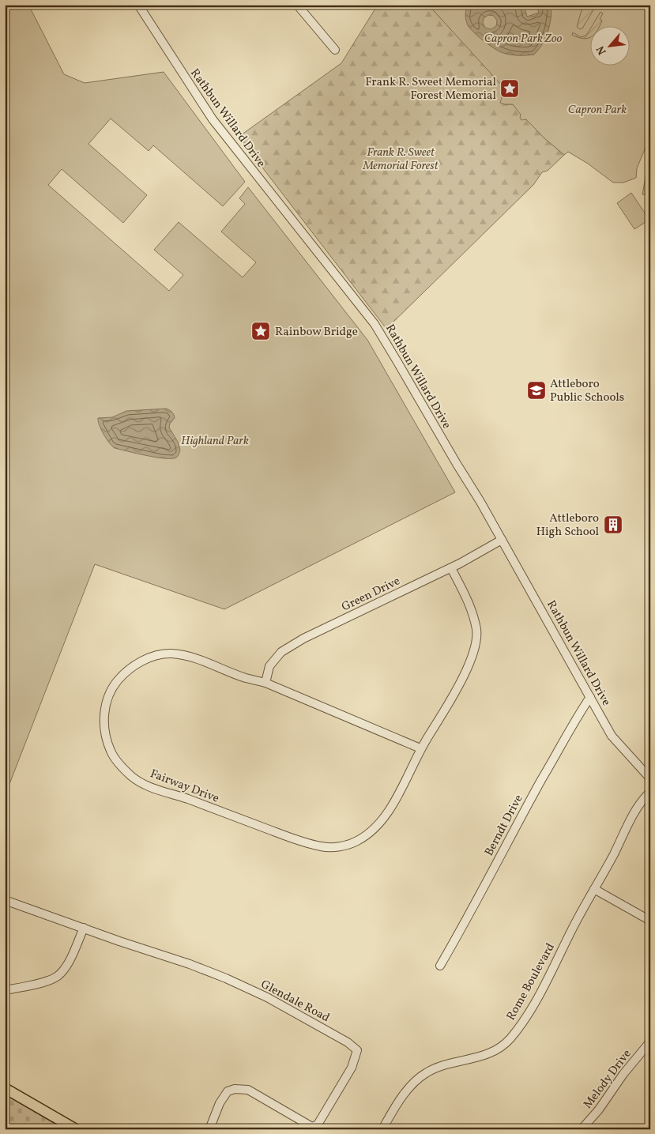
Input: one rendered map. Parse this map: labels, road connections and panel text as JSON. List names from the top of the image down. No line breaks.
{"streets":{"street":["Rathbun Willard Drive","Green Drive","Fairway Drive","Berndt Drive","Rome Boulevard","Glendale Road","Melody Drive"]},"crossings":[["Rathbun Willard Drive","Green Drive"],["Rathbun Willard Drive","Berndt Drive"],["Rathbun Willard Drive","Rome Boulevard"],["Green Drive","Fairway Drive"]],"parks":["Capron Park Zoo","Capron Park","Frank R. Sweet Memorial Forest","Highland Park"],"places":{"place":["Frank R. Sweet Memorial Forest Memorial","Rainbow Bridge"],"school or university":["Attleboro Public Schools"],"building":["Attleboro High School"]},"north":"bottom left"}
